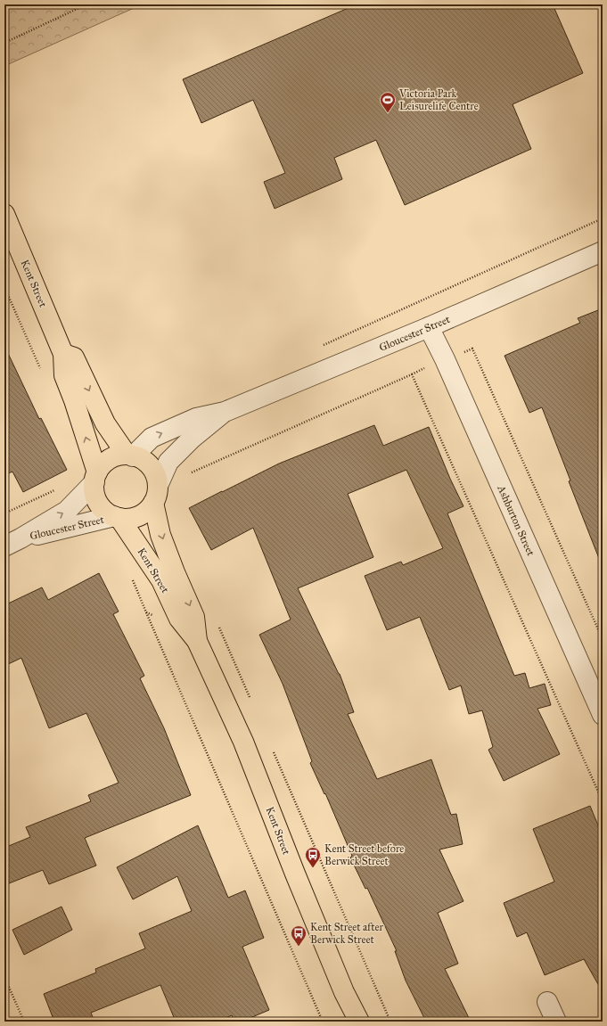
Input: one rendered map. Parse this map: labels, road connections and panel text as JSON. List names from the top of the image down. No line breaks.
{"streets":{"main road":["Kent Street"],"street":["Gloucester Street","Ashburton Street"]},"crossings":[["Kent Street","Gloucester Street"],["Gloucester Street","Ashburton Street"]],"places":{"sports":["Victoria Park Leisurelife Centre"],"bus stop":["Kent Street before Berwick Street","Kent Street after Berwick Street"]}}
